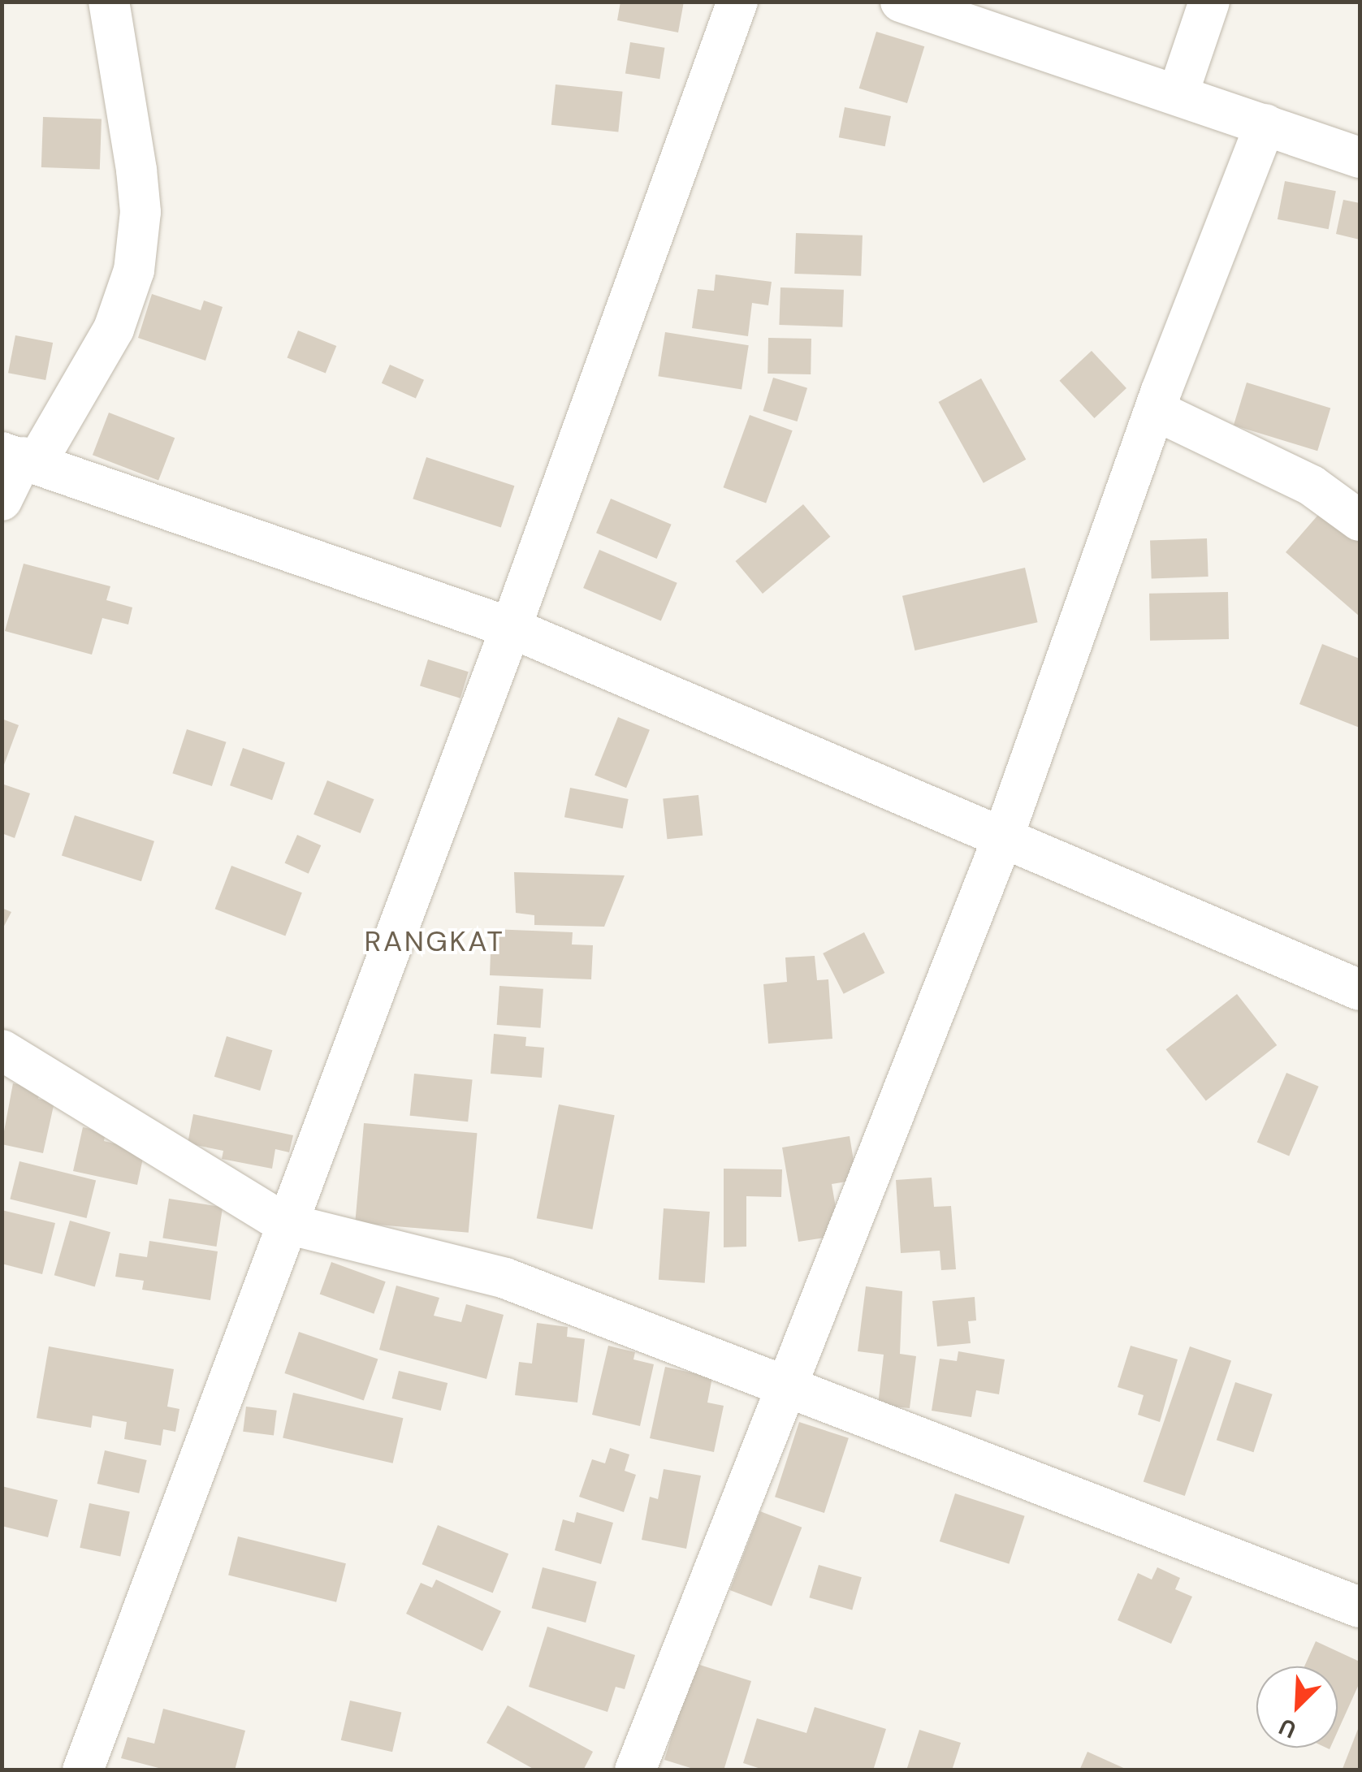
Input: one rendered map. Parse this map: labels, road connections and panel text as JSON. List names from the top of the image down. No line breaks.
{"districts":["RANGKAT"],"north":"bottom left"}
